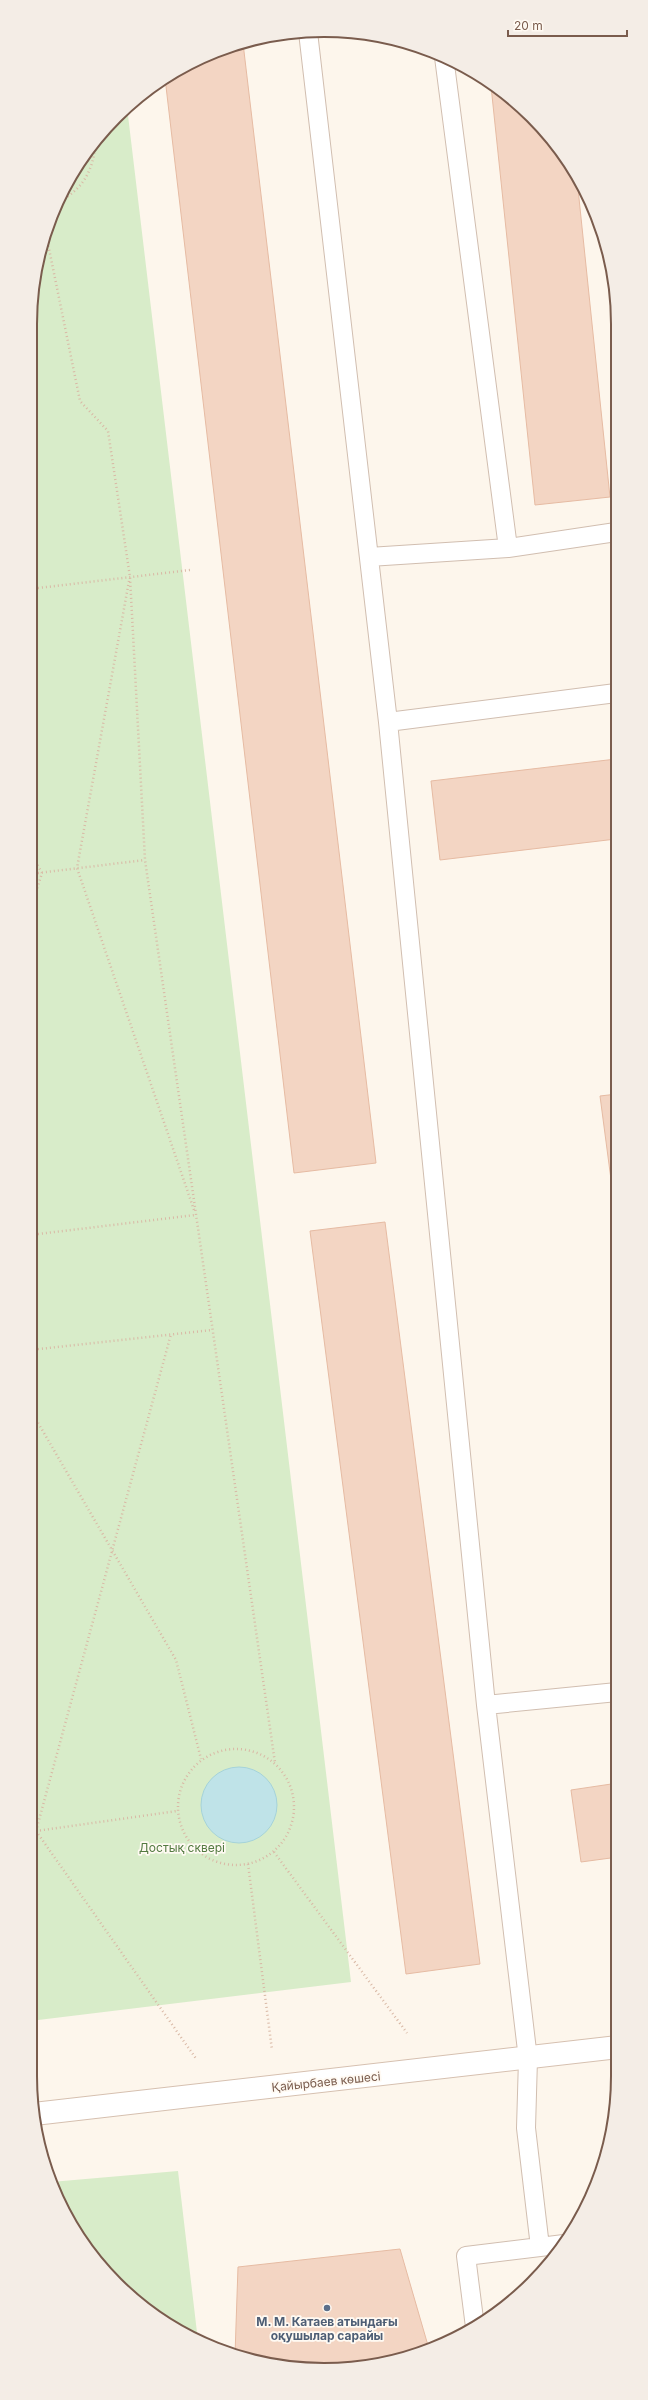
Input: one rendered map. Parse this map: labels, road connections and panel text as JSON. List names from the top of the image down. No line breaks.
{"streets":{"street":["Қайырбаев көшесі"]},"parks":["Достық сквері"],"places":["М. М. Катаев атындағы оқушылар сарайы"],"scale_bar":"20 m"}
